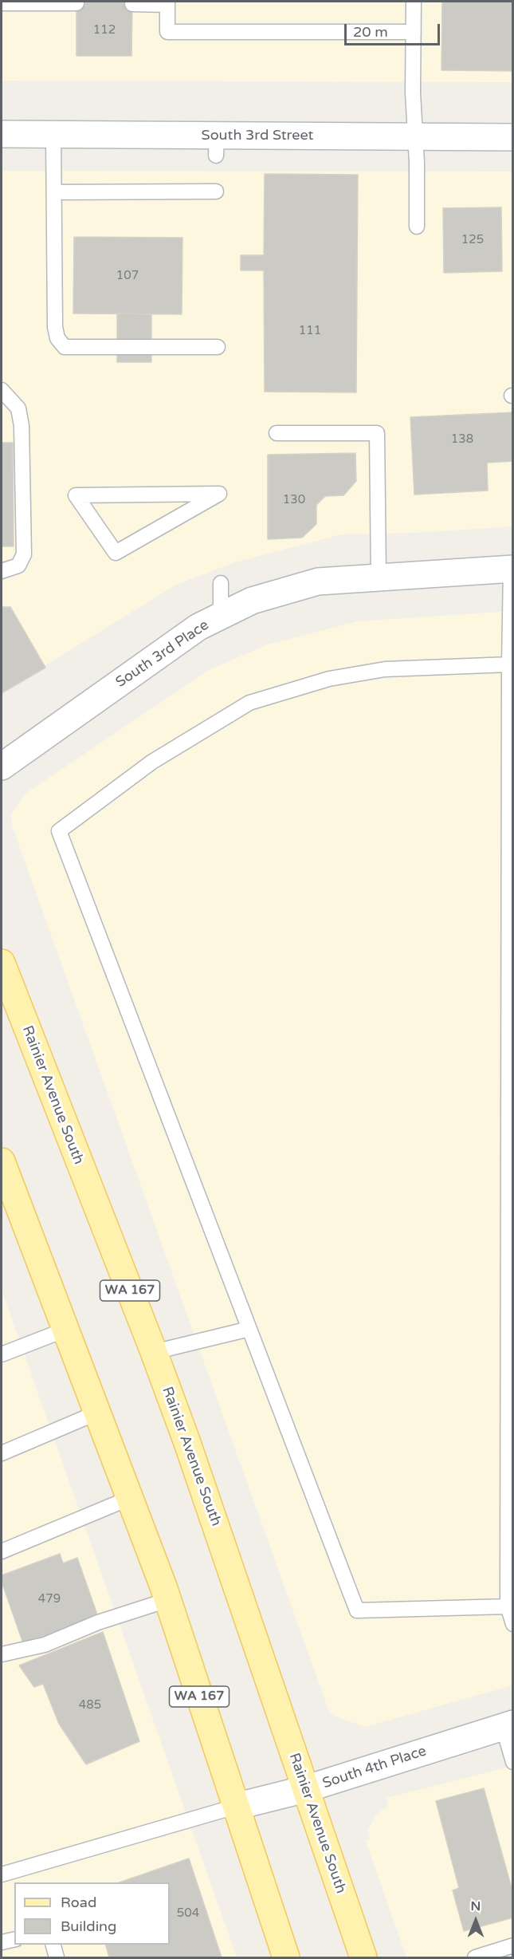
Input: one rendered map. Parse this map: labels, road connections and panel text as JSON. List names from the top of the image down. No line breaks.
{"streets":{"main road":["Rainier Avenue South","WA 167"],"street":["South 3rd Street","South 3rd Place","South 4th Place"]},"crossings":[["Rainier Avenue South","South 4th Place"],["WA 167","South 4th Place"]],"house_numbers":["112","125","107","111","138","130","479","485","504"],"legend":["Road","Building"],"scale_bar":"20 m","north":"top"}
